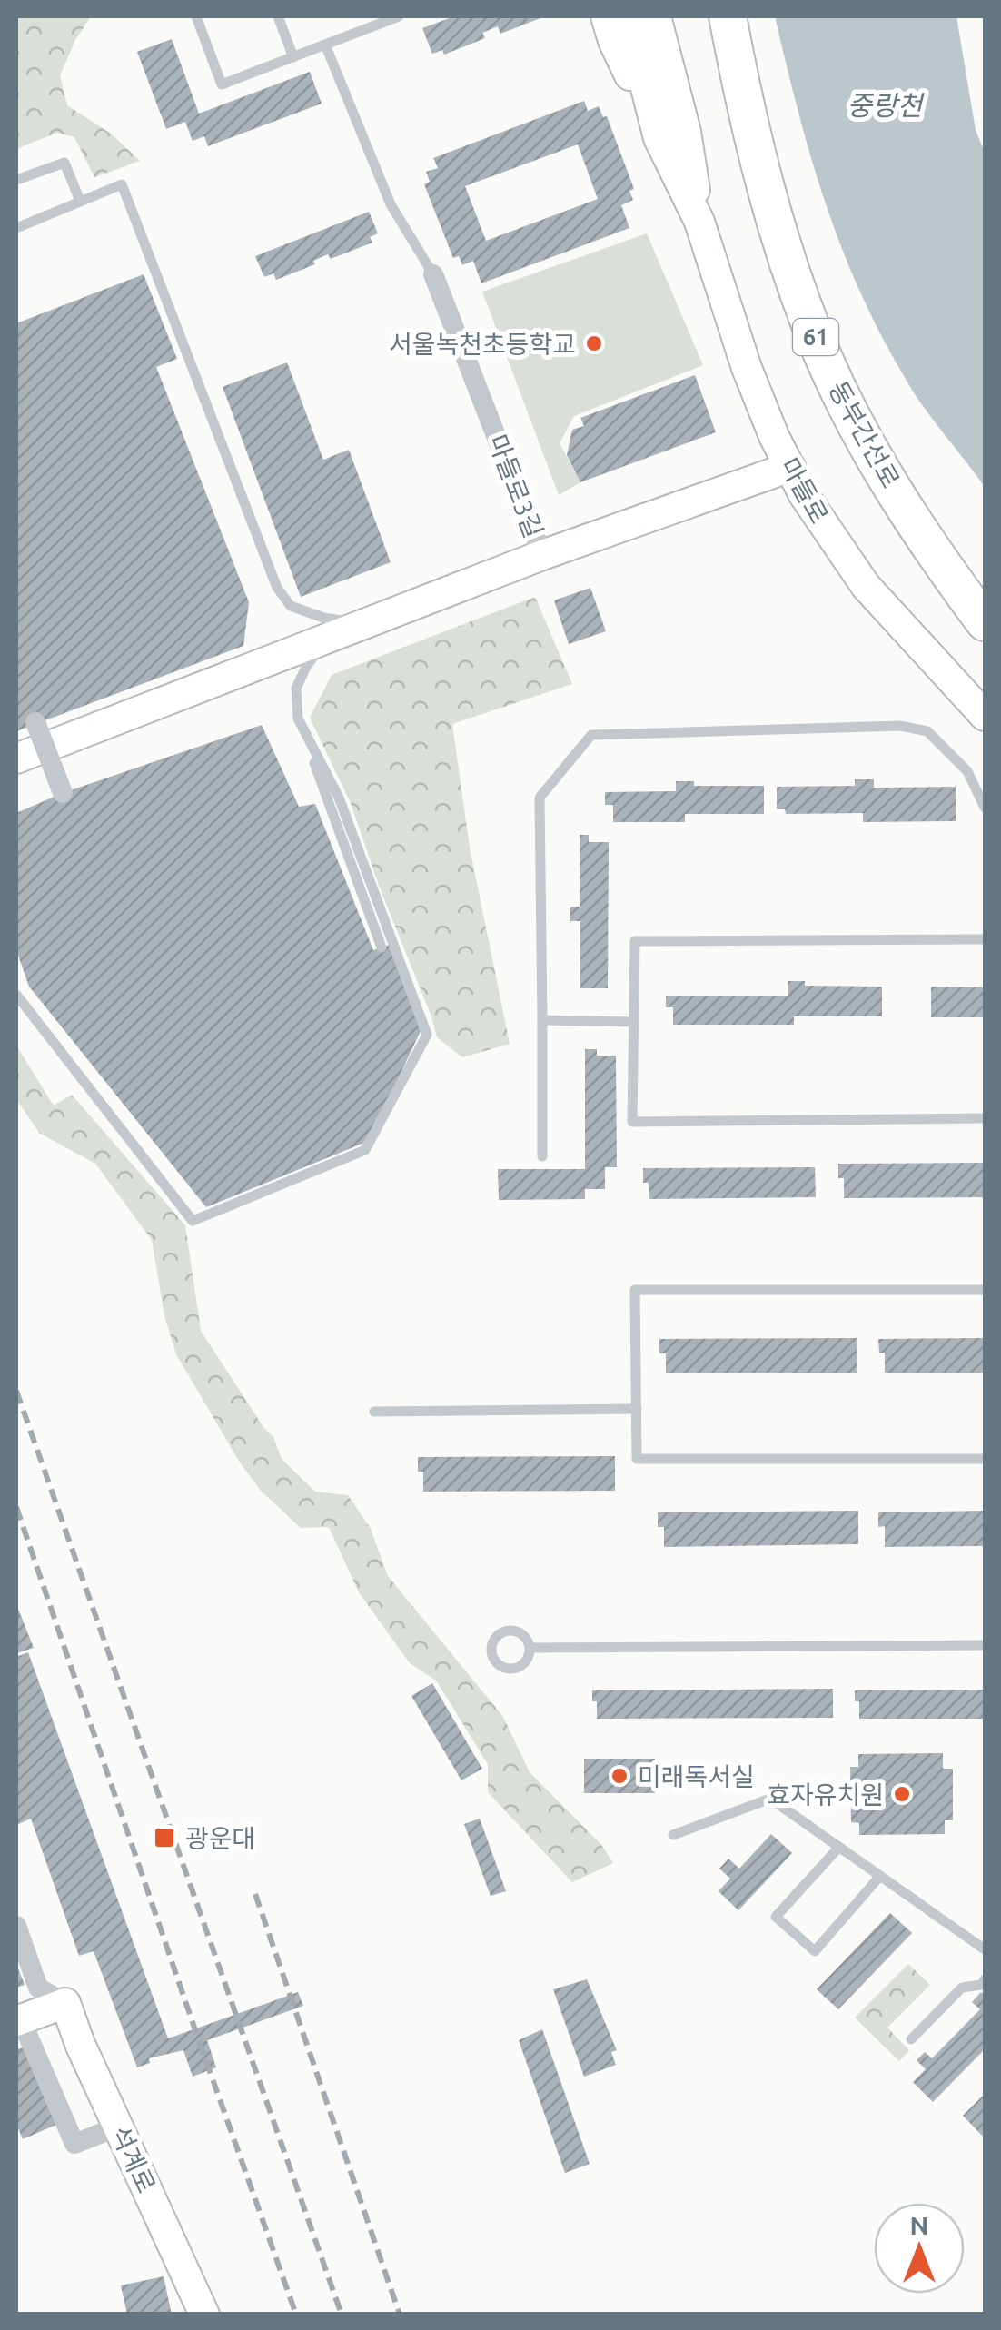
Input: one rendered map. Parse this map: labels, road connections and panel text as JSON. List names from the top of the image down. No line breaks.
{"streets":{"highway":["61","동부간선로"],"street":["마들로3길","마들로","석계로"]},"crossings":[["마들로3길","마들로"]],"water":["중랑천"],"places":{"other":["서울녹천초등학교","미래독서실","효자유치원"],"transit":["광운대"]},"north":"top"}
